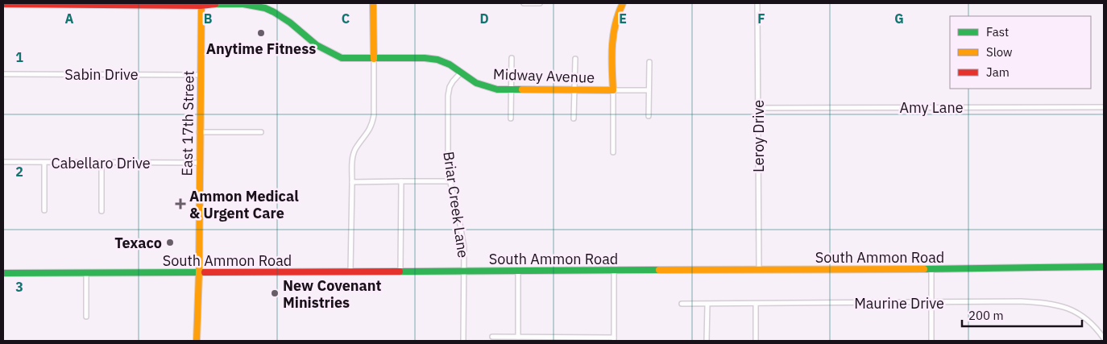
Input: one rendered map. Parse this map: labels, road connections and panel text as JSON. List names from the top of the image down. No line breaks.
{"streets":{"main road":["Midway Avenue","East 17th Street","South Ammon Road"],"street":["Sabin Drive","Amy Lane","Leroy Drive","Cabellaro Drive","Briar Creek Lane","Maurine Drive"]},"crossings":[["Sabin Drive","East 17th Street"],["Midway Avenue","East 17th Street"],["Midway Avenue","Briar Creek Lane"],["Amy Lane","Leroy Drive"],["East 17th Street","Cabellaro Drive"],["East 17th Street","South Ammon Road"],["Leroy Drive","South Ammon Road"],["Briar Creek Lane","South Ammon Road"]],"places":{"other":["Anytime Fitness","Texaco","New Covenant Ministries"],"health":["Ammon Medical & Urgent Care"]},"legend":["Fast","Slow","Jam"],"scale_bar":"200 m","grid":{"columns":["A","B","C","D","E","F","G"],"rows":["1","2","3"]}}
